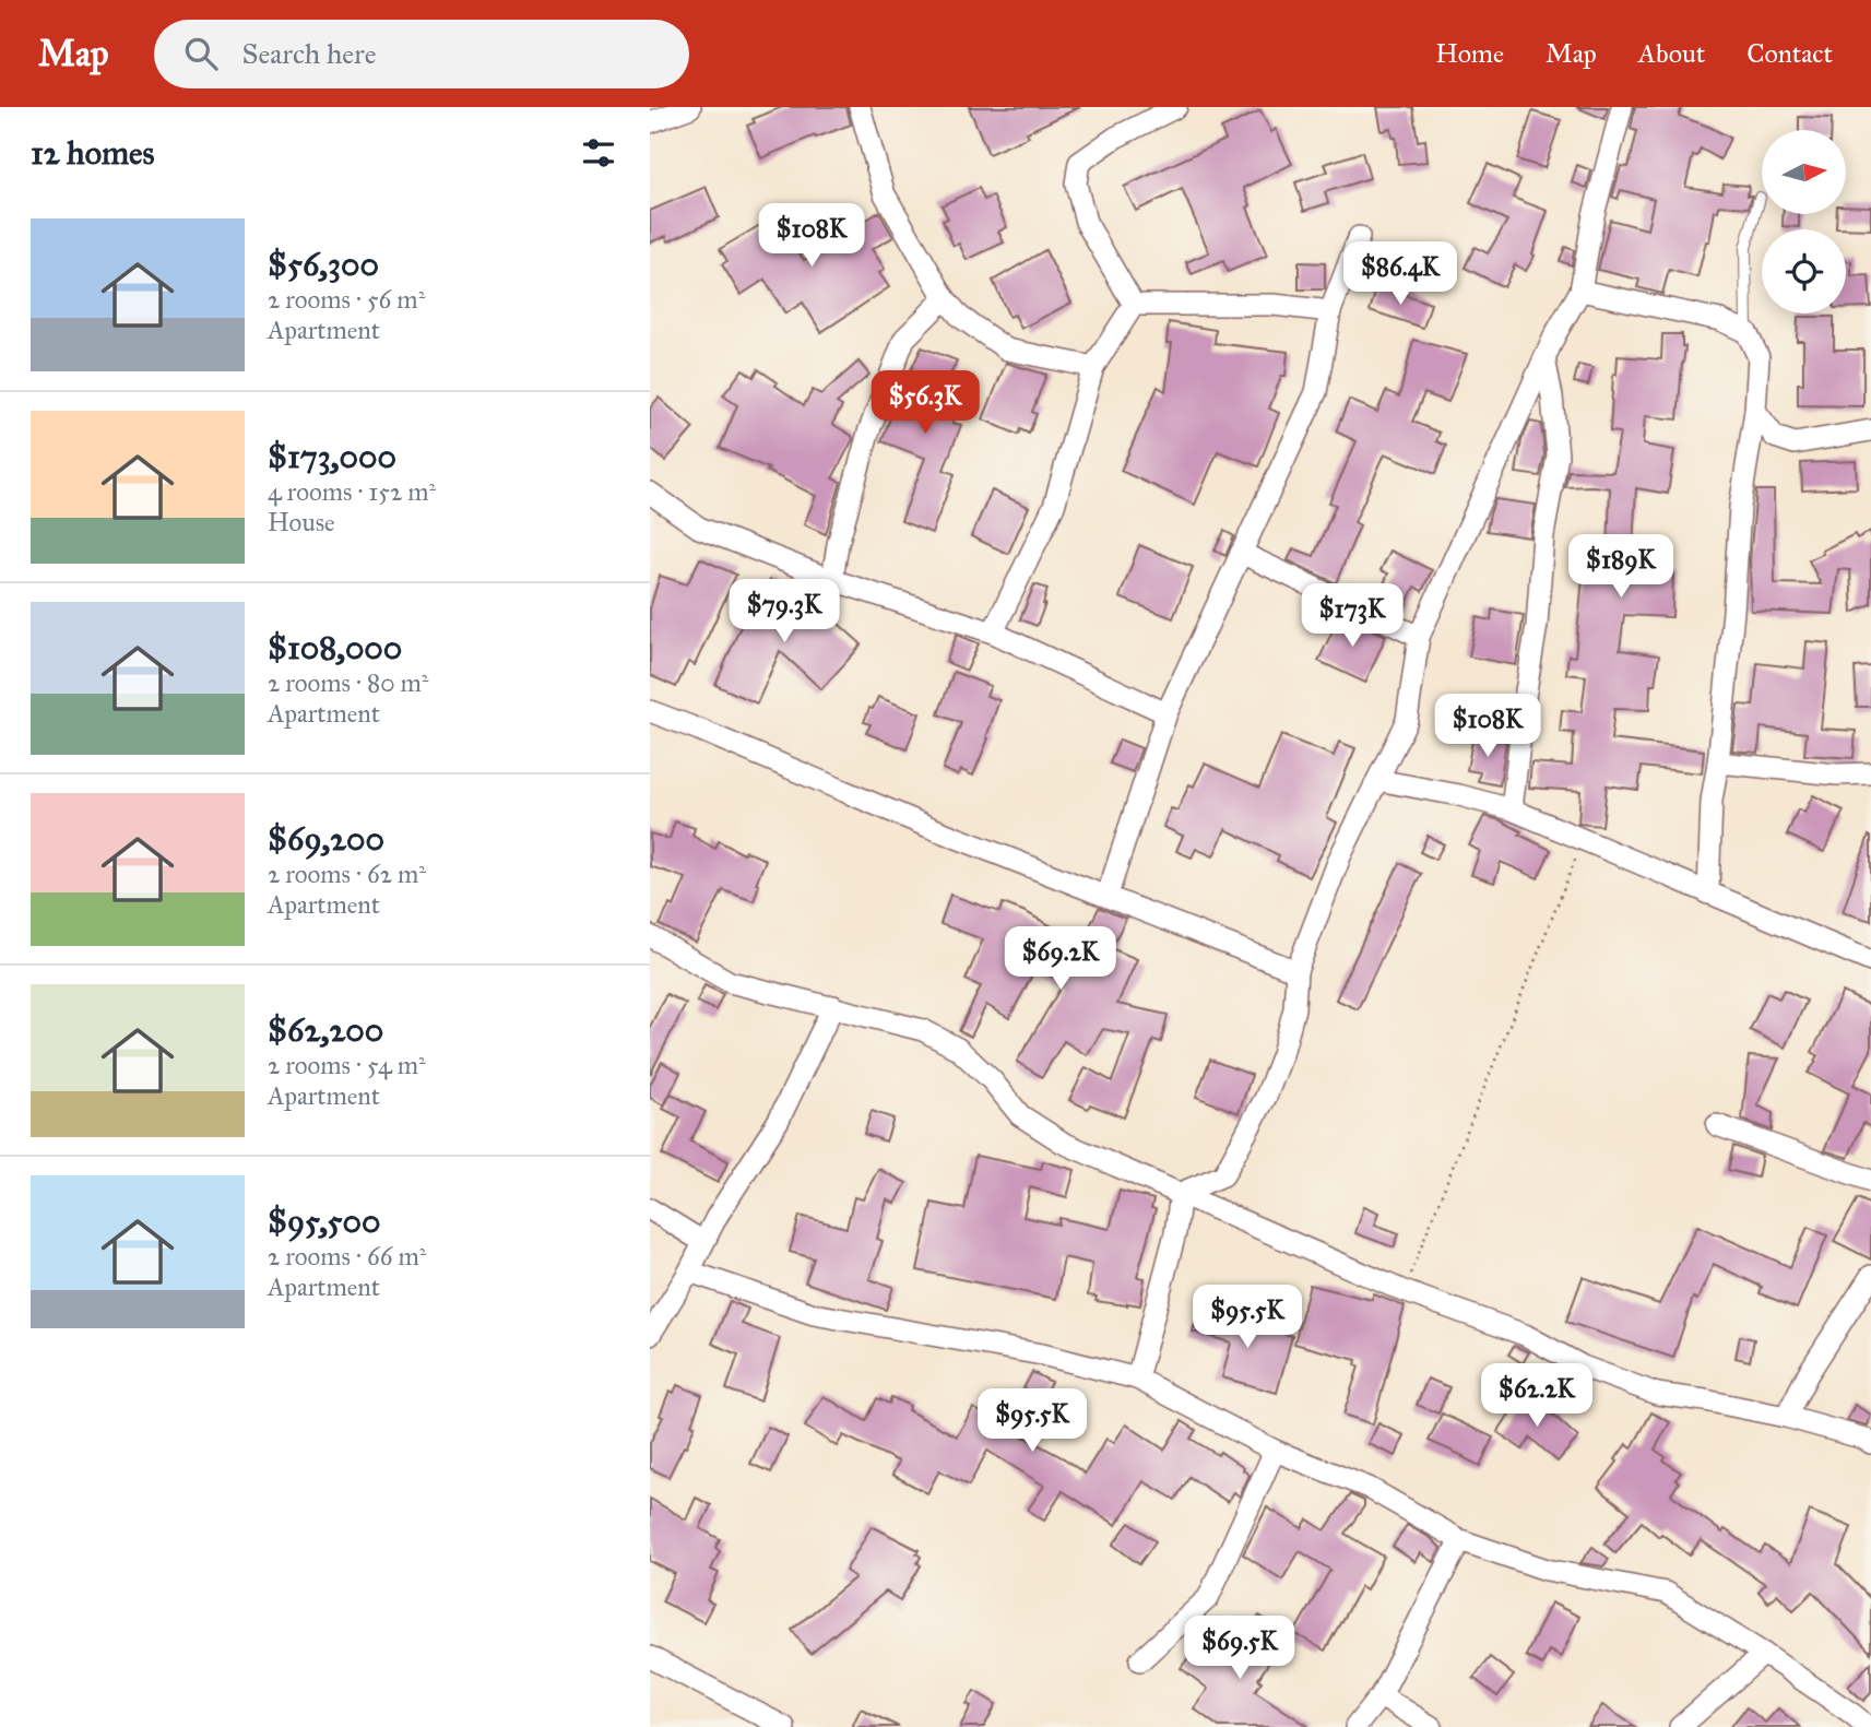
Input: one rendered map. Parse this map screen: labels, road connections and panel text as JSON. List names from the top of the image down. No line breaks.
{"north":"right","page":{"header":"Map","search":"Search here","nav":["Home","Map","About","Contact"],"heading":"12 homes","list":[{"name":"$56,300","note":"2 rooms · 56 m² · Apartment"},{"name":"$173,000","note":"4 rooms · 152 m² · House"},{"name":"$108,000","note":"2 rooms · 80 m² · Apartment"},{"name":"$69,200","note":"2 rooms · 62 m² · Apartment"},{"name":"$62,200","note":"2 rooms · 54 m² · Apartment"},{"name":"$95,500","note":"2 rooms · 66 m² · Apartment"}],"price":["$108K","$86.4K","$56.3K","$189K","$79.3K","$173K","$108K","$69.2K","$95.5K","$62.2K","$95.5K","$69.5K"]}}
